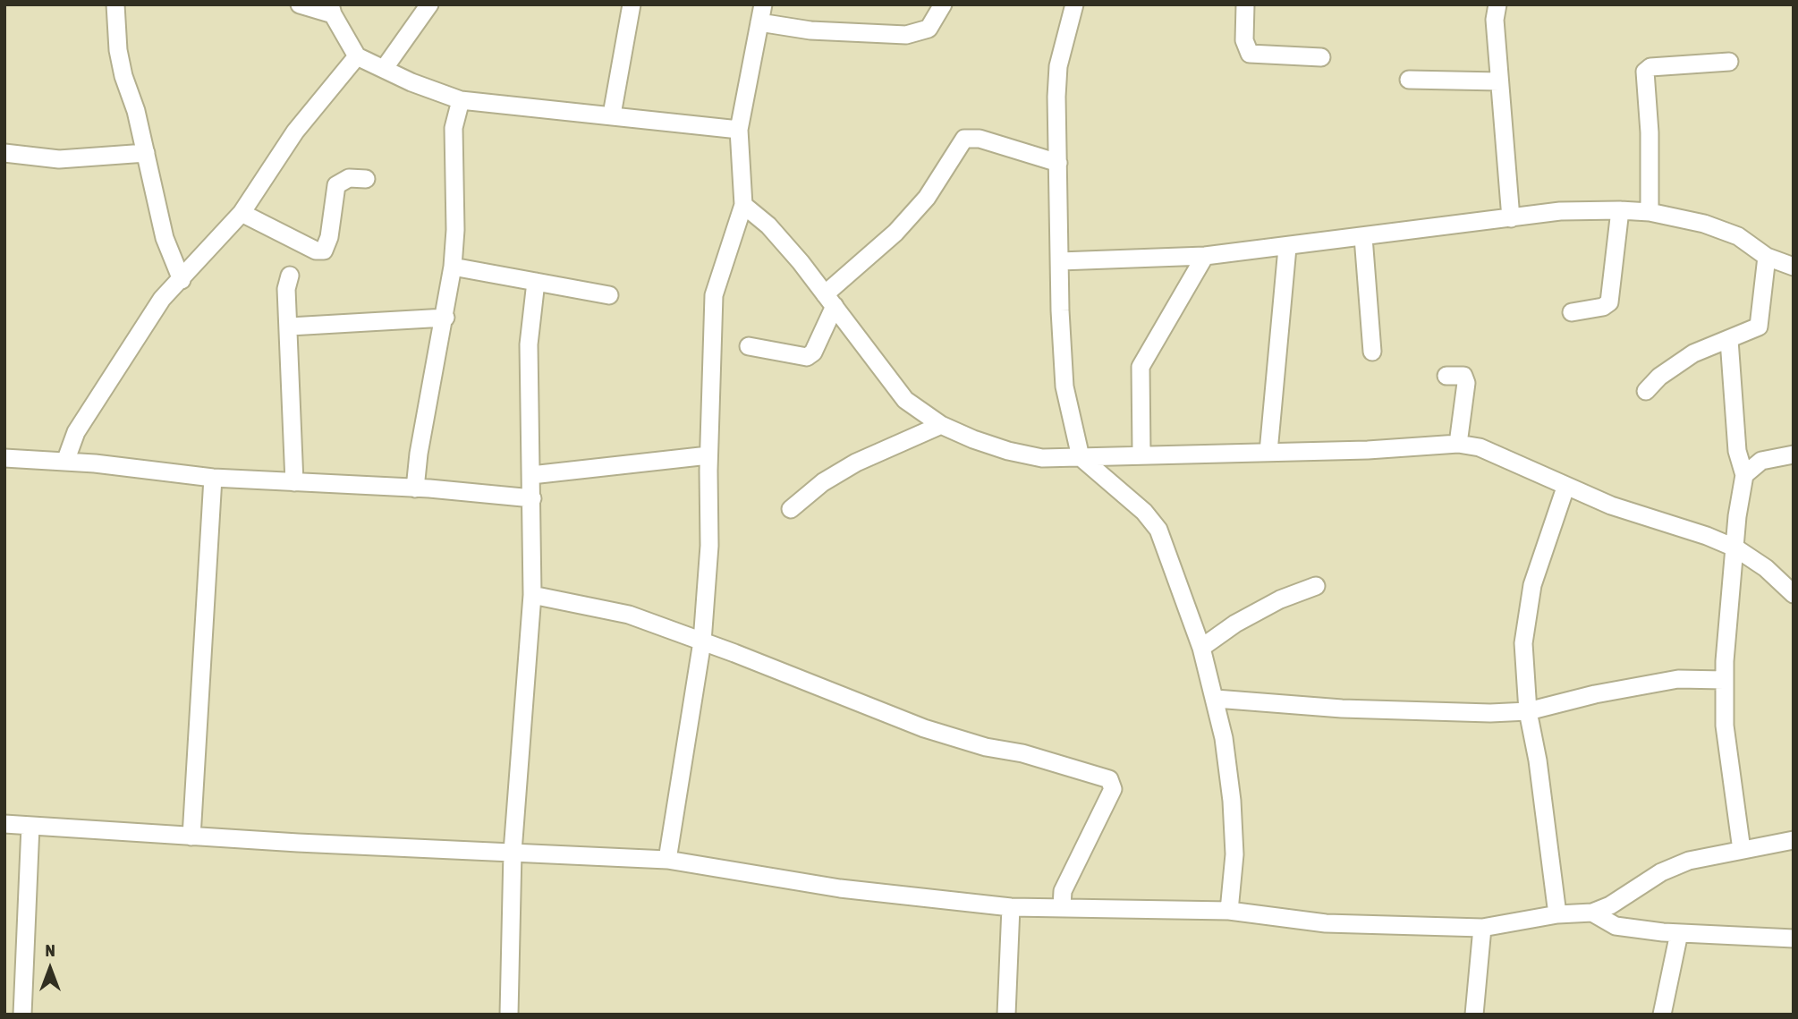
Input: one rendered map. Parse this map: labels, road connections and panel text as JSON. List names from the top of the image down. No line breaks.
{"north":"top"}
